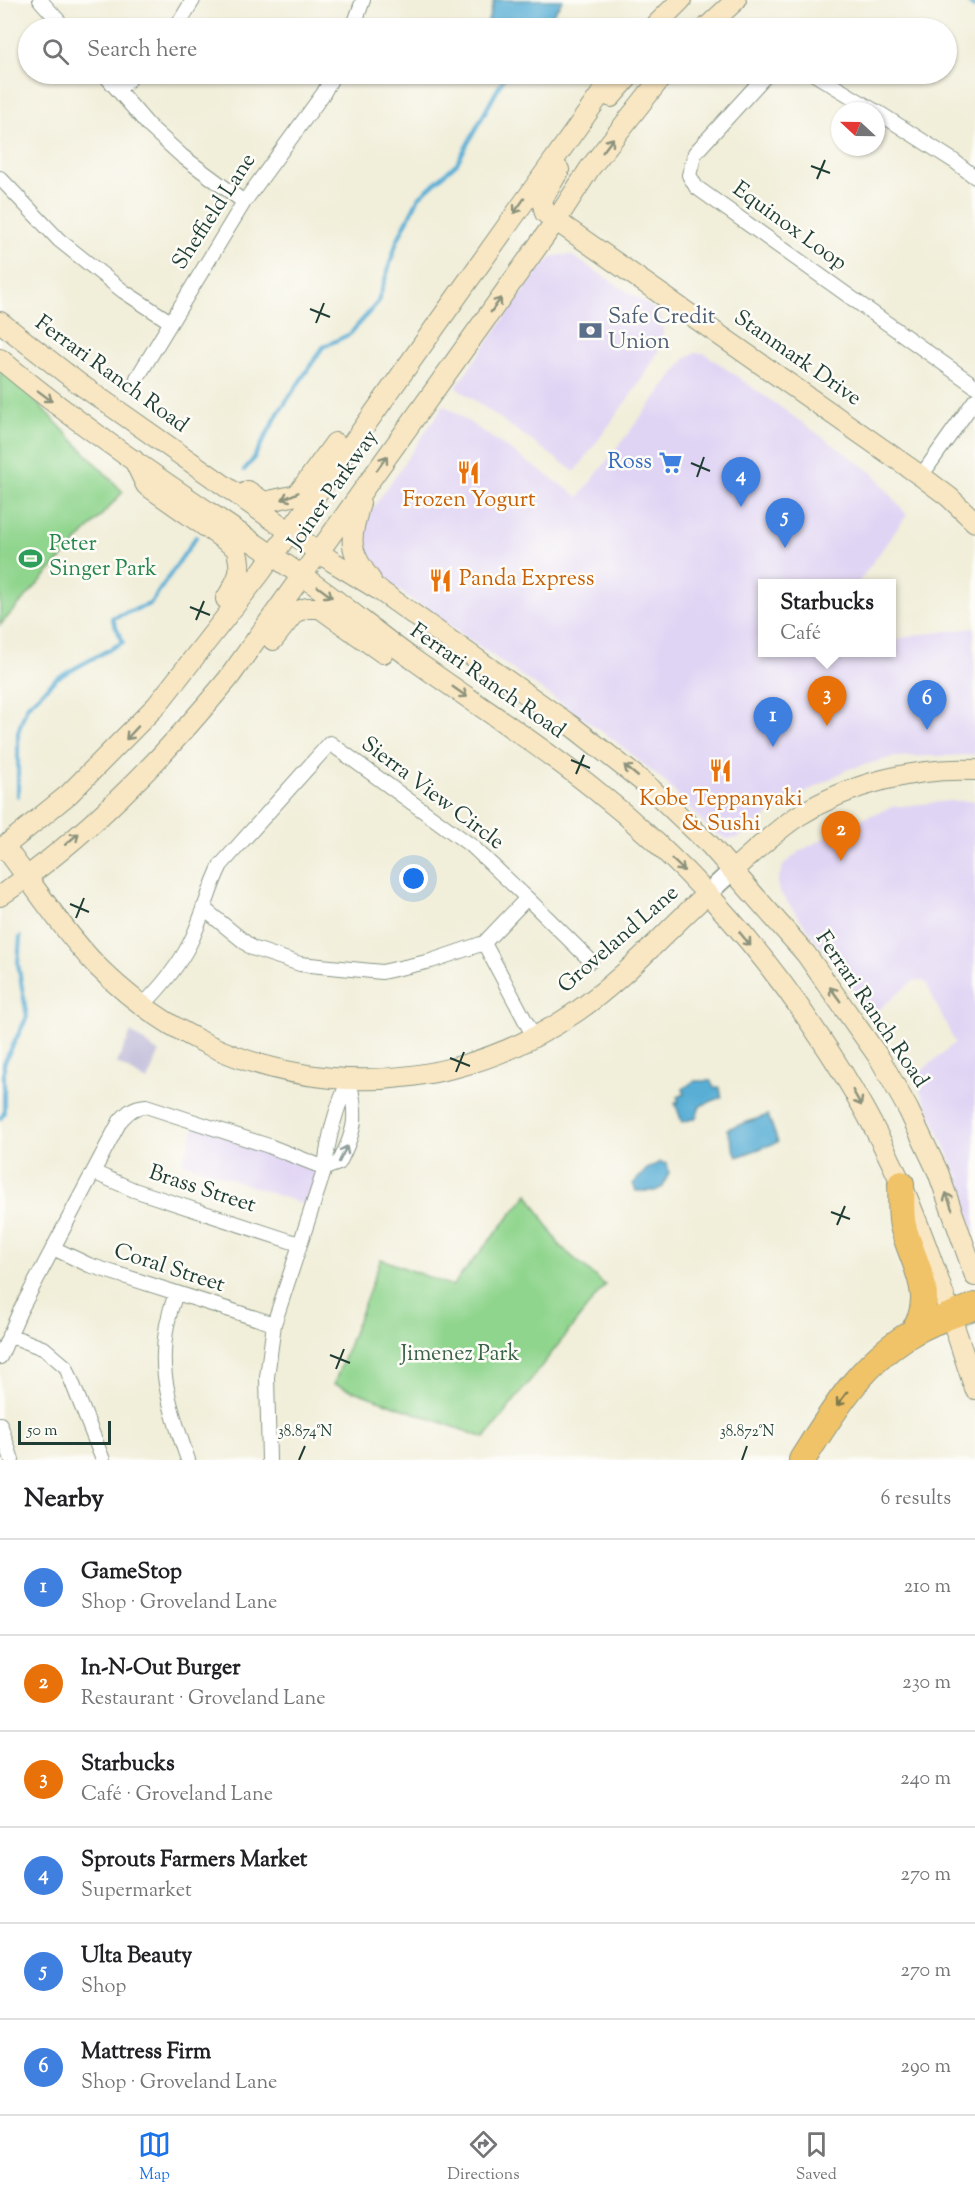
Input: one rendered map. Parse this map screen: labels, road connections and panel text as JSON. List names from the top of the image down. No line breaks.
{"streets":{"main road":["Stanmark Drive","Ferrari Ranch Road","Joiner Parkway","Groveland Lane"],"street":["Sheffield Lane","Equinox Loop","Sierra View Circle","Brass Street","Coral Street"]},"crossings":[["Stanmark Drive","Joiner Parkway"],["Ferrari Ranch Road","Joiner Parkway"],["Ferrari Ranch Road","Groveland Lane"],["Joiner Parkway","Groveland Lane"]],"parks":["Jimenez Park"],"places":{"bank":["Safe Credit Union"],"supermarket":["Ross"],"restaurant":["Frozen Yogurt","Panda Express","Kobe Teppanyaki & Sushi"],"sports":["Peter Singer Park"]},"scale_bar":"50 m","north":"left","page":{"search":"Search here","pins":["4","5","3","6","1","2"],"popup":["Starbucks","Café"],"scale":"50 m","heading":["Nearby","6 results"],"list":[{"mark":"1","name":"GameStop","note":"Shop · Groveland Lane","value":"210 m"},{"mark":"2","name":"In-N-Out Burger","note":"Restaurant · Groveland Lane","value":"230 m"},{"mark":"3","name":"Starbucks","note":"Café · Groveland Lane","value":"240 m"},{"mark":"4","name":"Sprouts Farmers Market","note":"Supermarket","value":"270 m"},{"mark":"5","name":"Ulta Beauty","note":"Shop","value":"270 m"},{"mark":"6","name":"Mattress Firm","note":"Shop · Groveland Lane","value":"290 m"}],"nav":["Map","Directions","Saved"]},"coordinates":["38.874°N","38.872°N"]}
